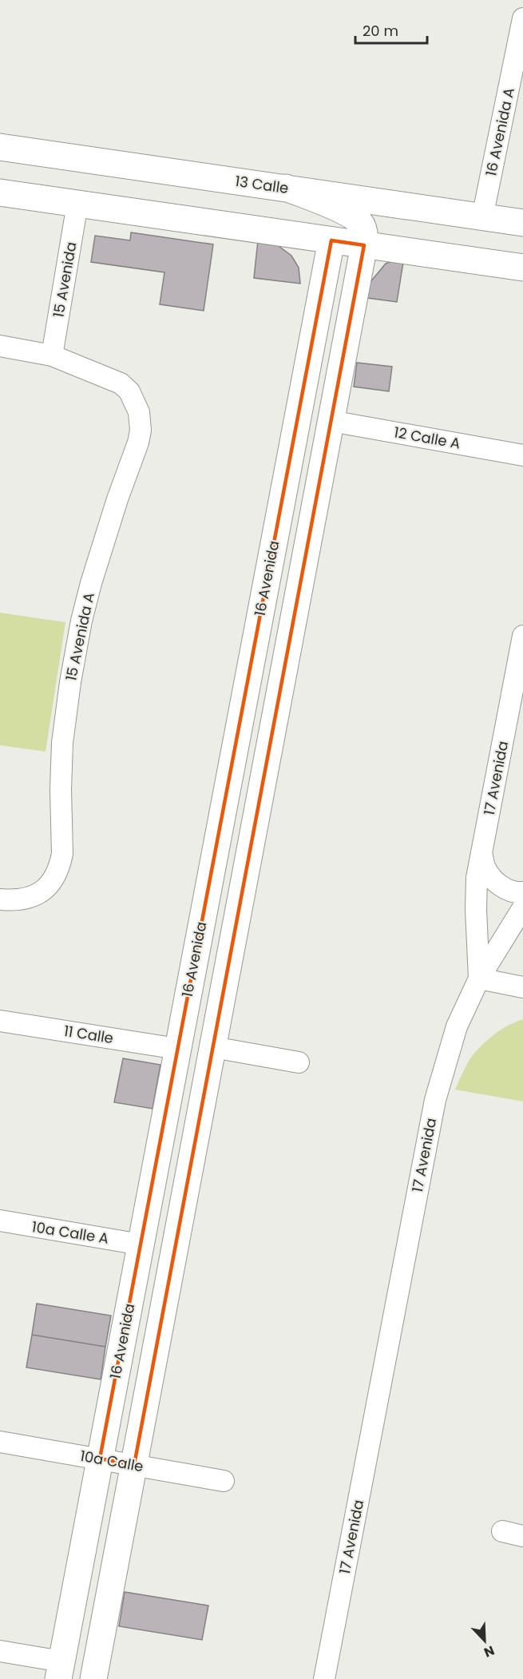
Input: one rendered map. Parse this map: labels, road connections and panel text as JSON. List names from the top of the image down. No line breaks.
{"streets":{"main road":["13 Calle","16 Avenida"],"street":["16 Avenida A","15 Avenida","12 Calle A","15 Avenida A","17 Avenida","11 Calle","10a Calle A","10a Calle"]},"crossings":[["16 Avenida A","13 Calle"],["15 Avenida","15 Avenida A"],["16 Avenida","11 Calle"],["16 Avenida","10a Calle A"],["16 Avenida","10a Calle"]],"scale_bar":"20 m","north":"bottom right"}
